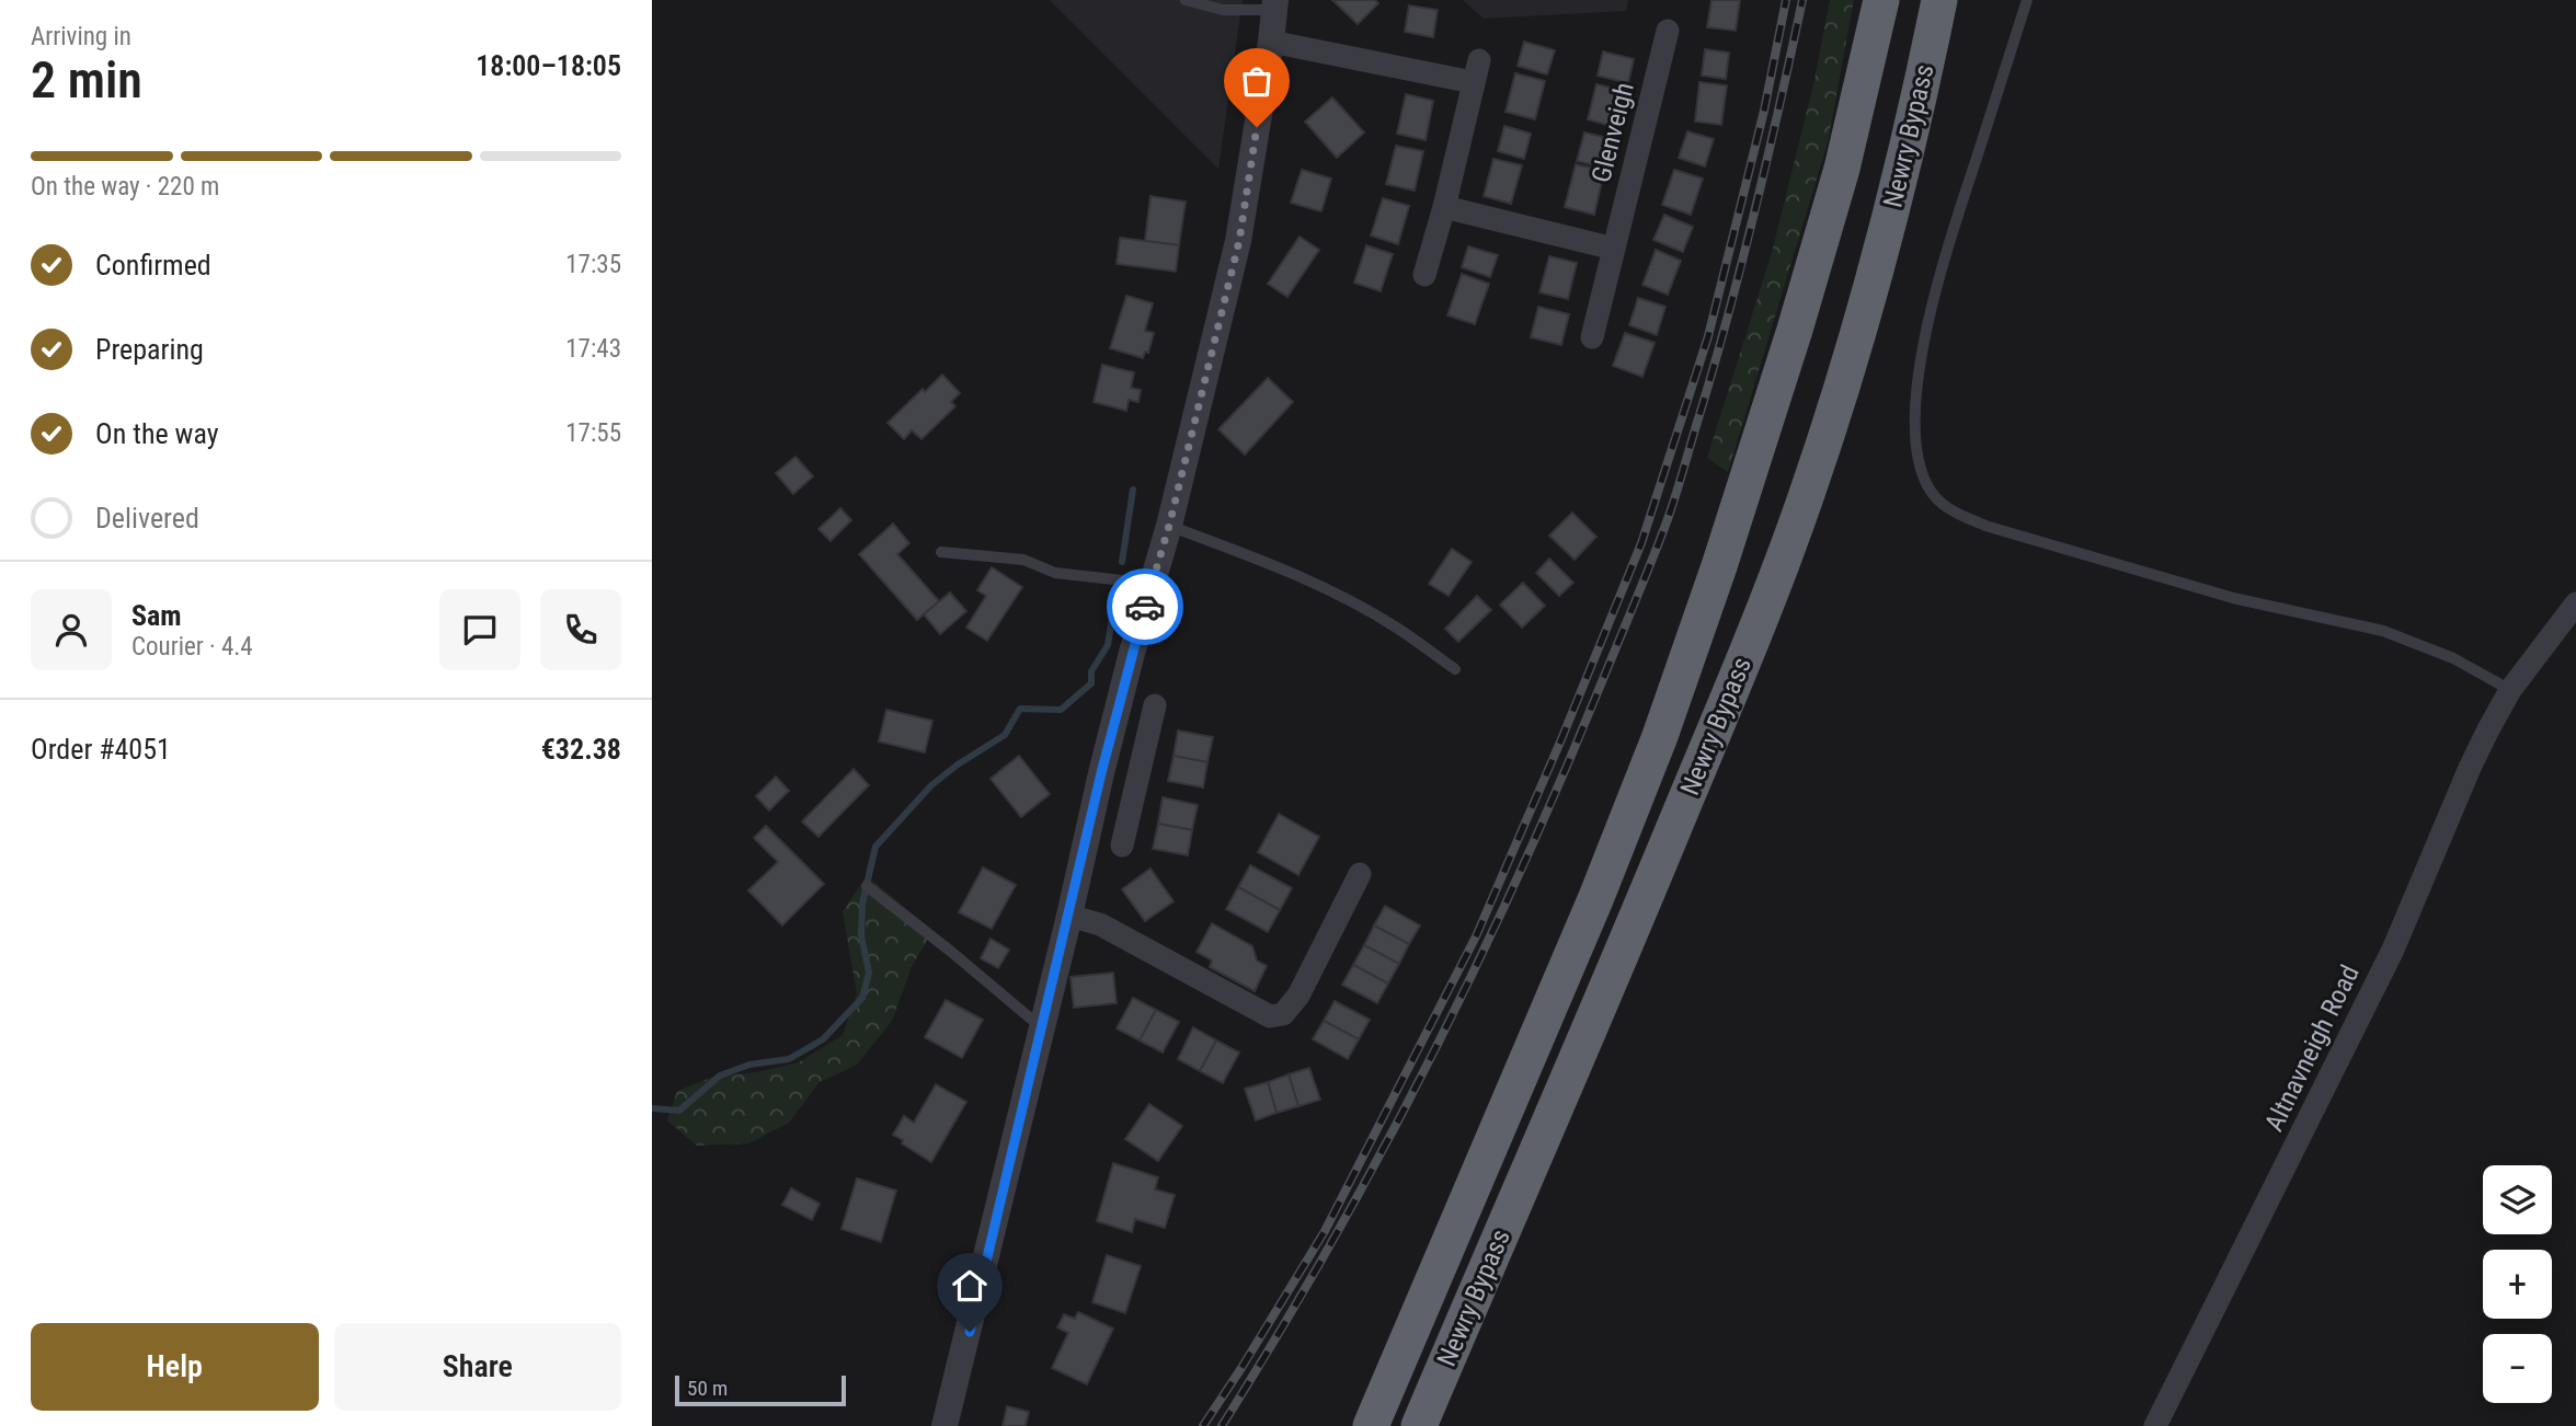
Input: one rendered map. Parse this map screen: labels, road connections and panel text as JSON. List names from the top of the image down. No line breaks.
{"streets":{"highway":["Newry Bypass"],"street":["Glenveigh","Altnavneigh Road"]},"scale_bar":"50 m","page":{"heading":["2 min","Arriving in","18:00–18:05"],"panel":["Sam","Courier · 4.4","Order #4051","€32.38"],"bar":"On the way · 220 m","list":[["Confirmed","17:35"],["Preparing","17:43"],["On the way","17:55"],"Delivered"],"map_buttons":["+","−"],"buttons":["Help","Share"],"scale":"50 m"}}
